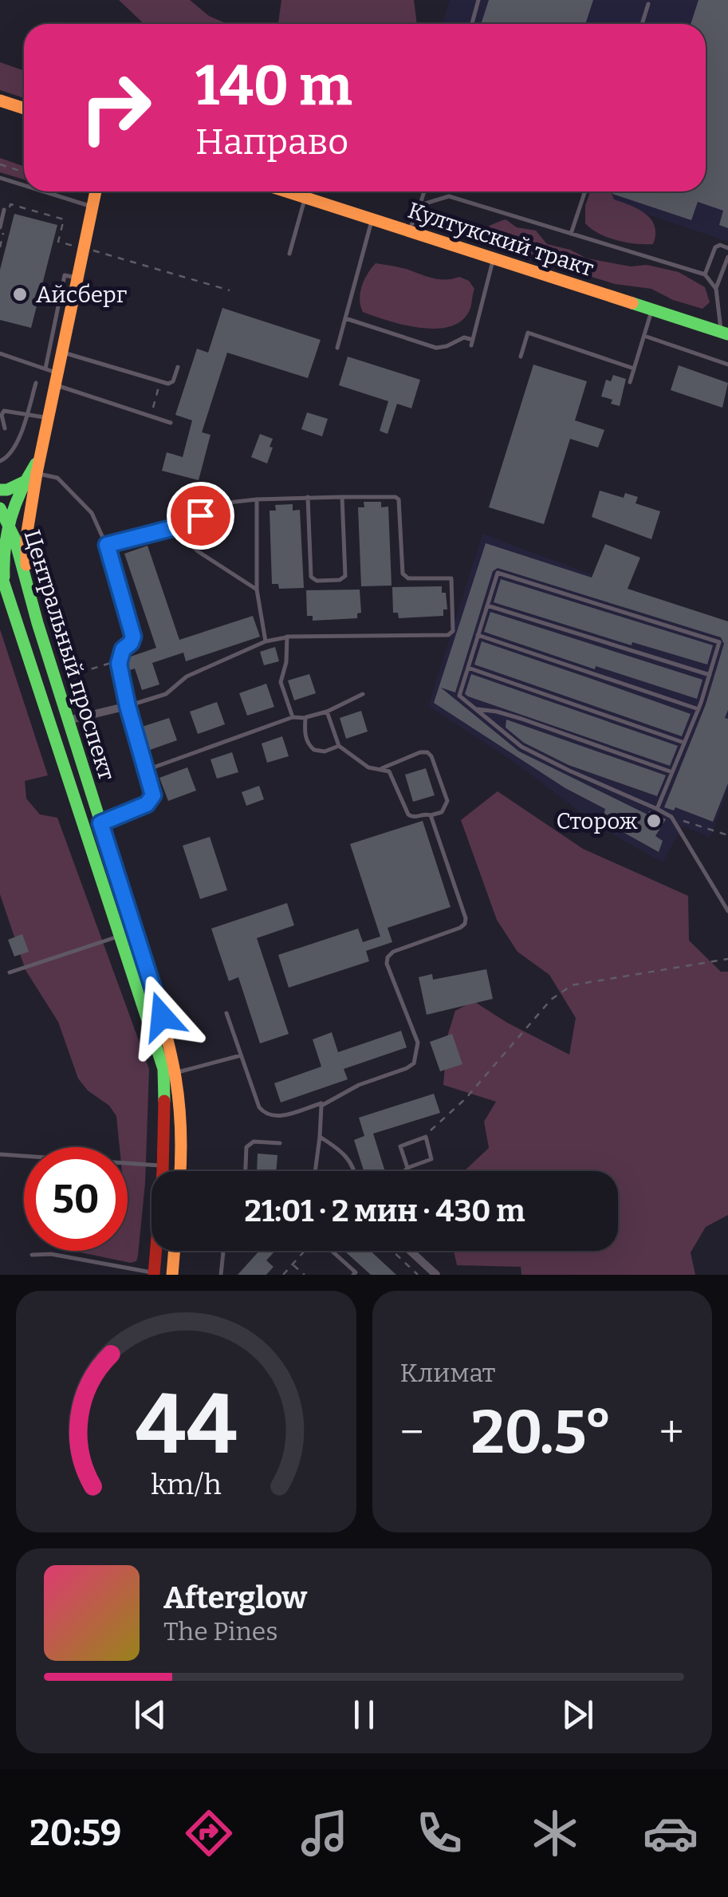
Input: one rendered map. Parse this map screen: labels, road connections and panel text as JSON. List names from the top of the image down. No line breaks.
{"streets":{"main road":["Култукский тракт","Центральный проспект"]},"places":["Айсберг","Сторож"],"page":{"turn":["140 m","Направо"],"limit":"50","trip":"21:01 · 2 мин · 430 m","tile":"Климат","heat":["−","20.5°","+"],"song":["Afterglow","The Pines"],"tabs":"20:59","gauge":["44","km/h"]}}
